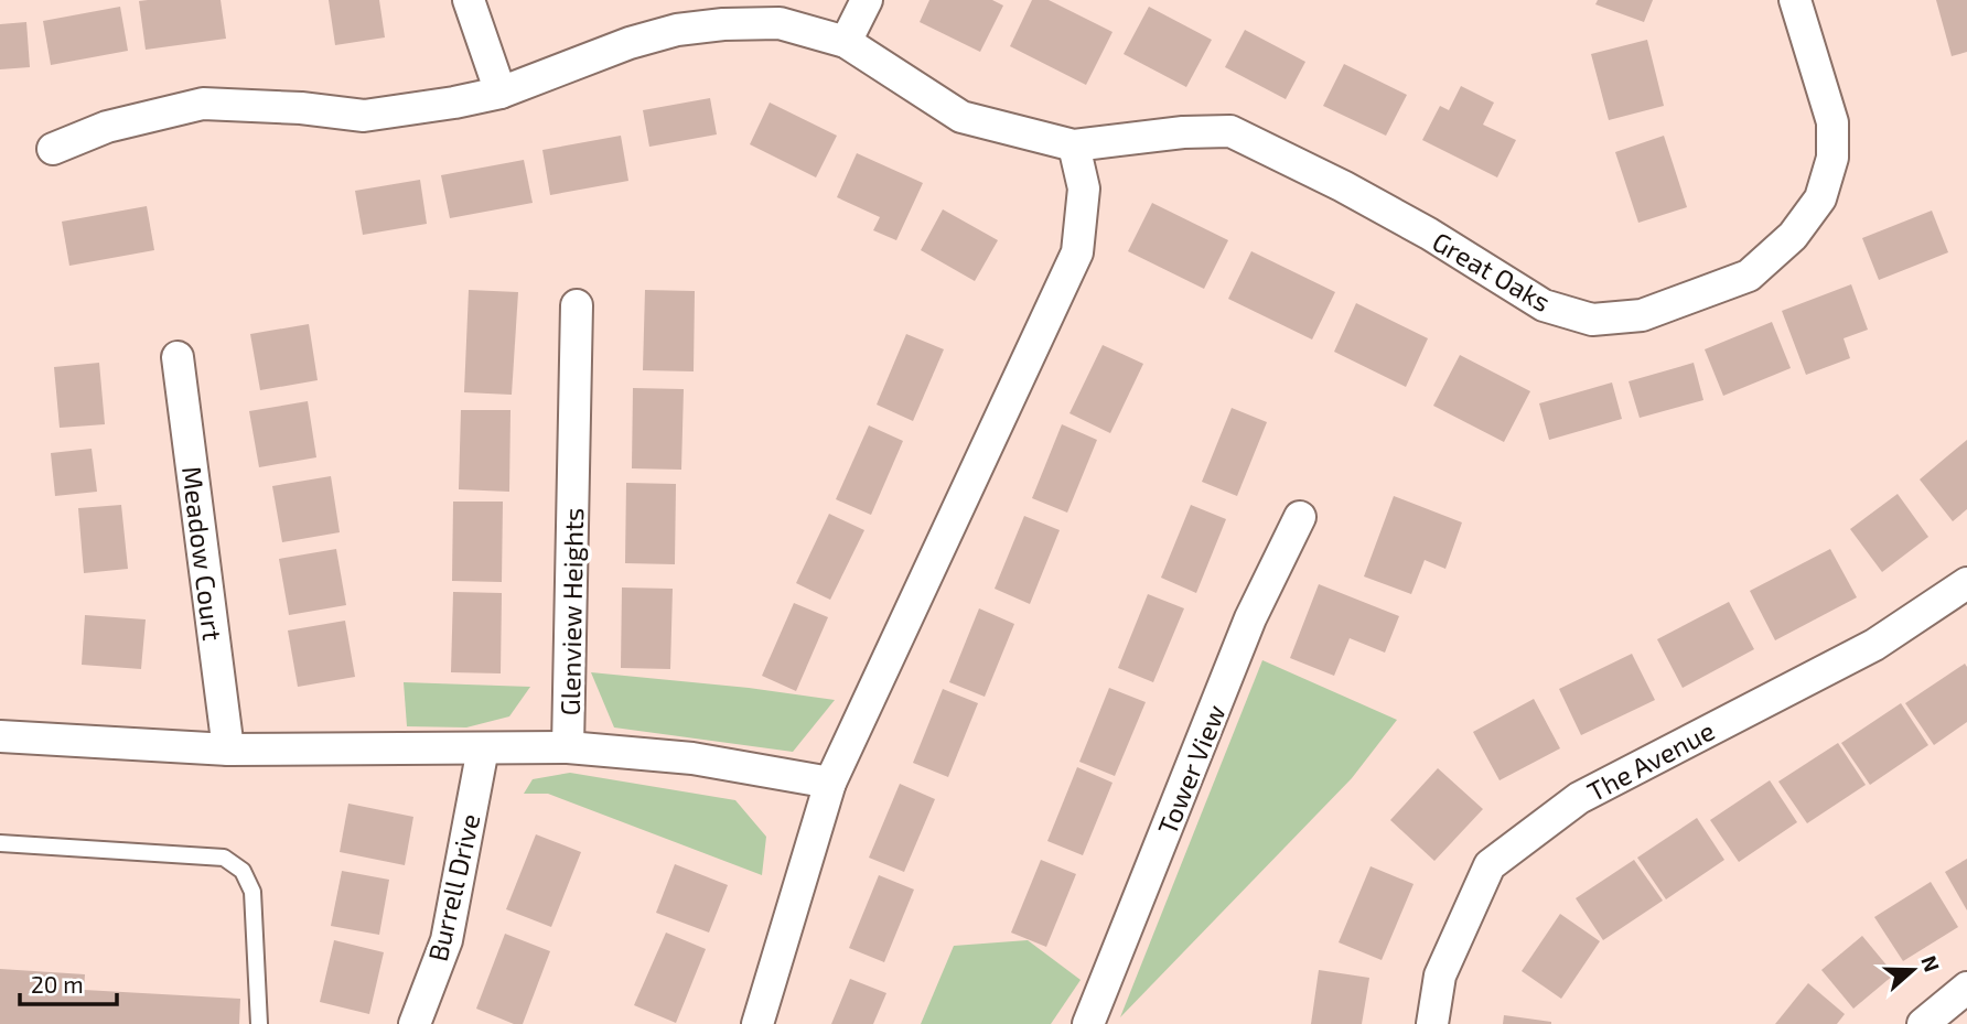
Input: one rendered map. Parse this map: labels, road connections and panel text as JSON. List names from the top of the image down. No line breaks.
{"streets":{"street":["Great Oaks","Meadow Court","Glenview Heights","The Avenue","Tower View","Burrell Drive"]},"scale_bar":"20 m","north":"right"}
